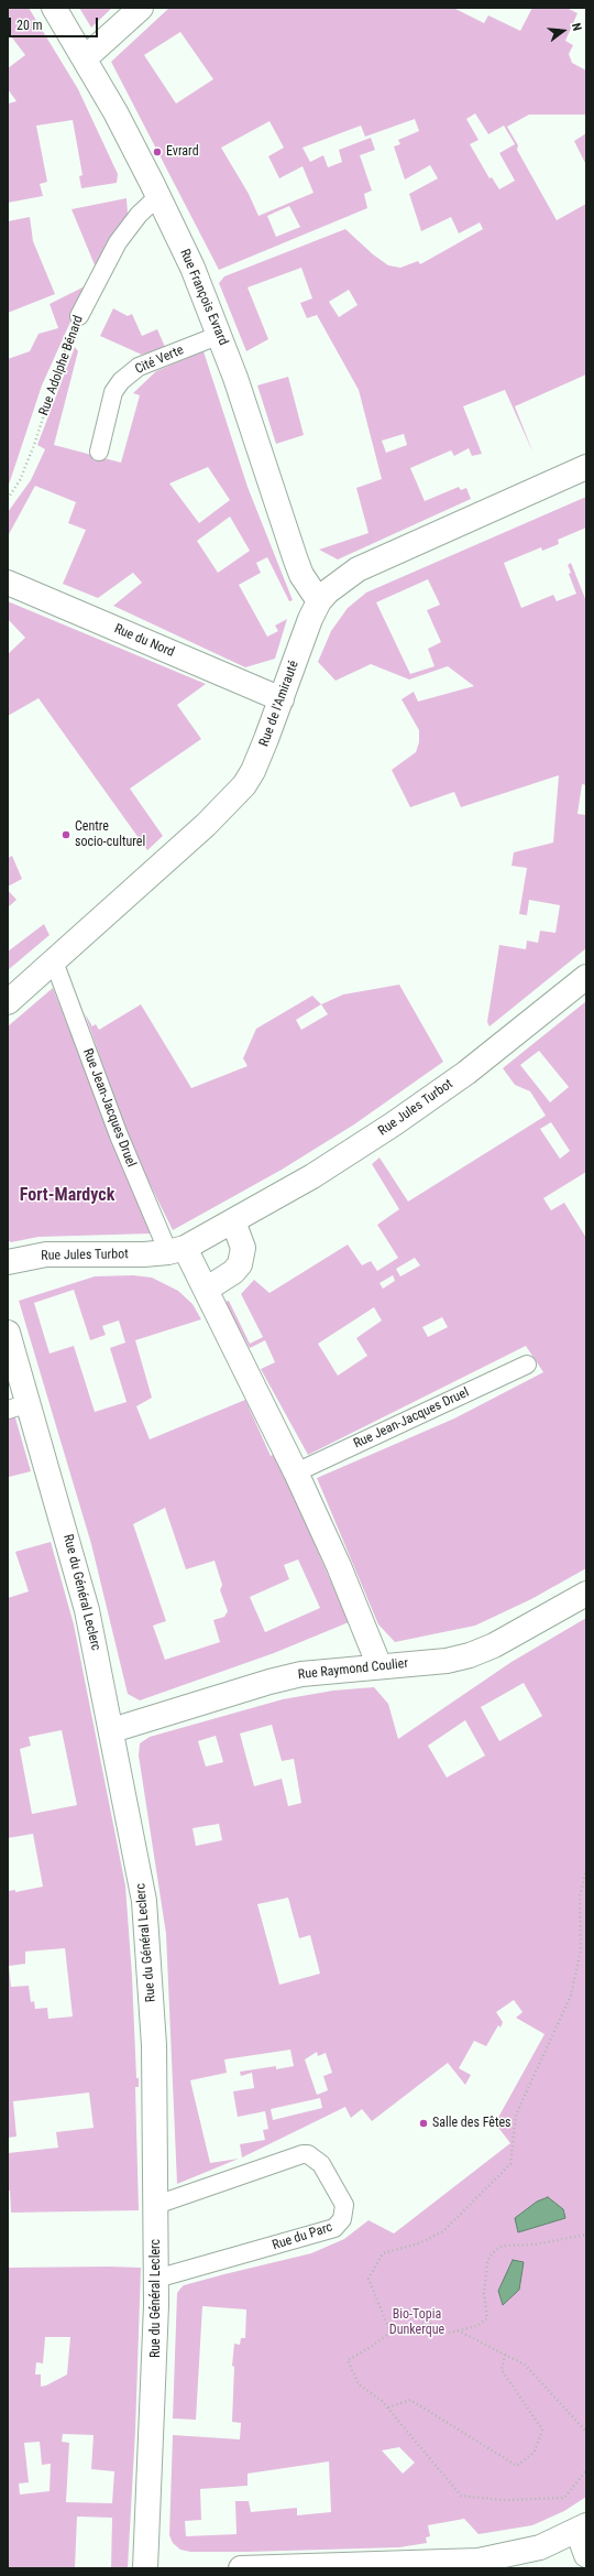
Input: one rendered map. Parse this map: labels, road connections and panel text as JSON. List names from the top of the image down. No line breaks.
{"streets":{"street":["Rue François Evrard","Rue du Nord","Rue de l'Amirauté","Rue Jean-Jacques Druel","Rue Jules Turbot","Rue du Général Leclerc","Rue Raymond Coulier"],"lane":["Cité Verte","Rue Adolphe Bénard","Rue du Parc"]},"crossings":[["Rue François Evrard","Cité Verte"],["Rue François Evrard","Rue Adolphe Bénard"],["Rue François Evrard","Rue de l'Amirauté"],["Rue du Nord","Rue de l'Amirauté"],["Rue de l'Amirauté","Rue Jean-Jacques Druel"],["Rue Jean-Jacques Druel","Rue Jules Turbot"],["Rue Jean-Jacques Druel","Rue Raymond Coulier"],["Rue du Général Leclerc","Rue Raymond Coulier"],["Rue du Général Leclerc","Rue du Parc"]],"districts":["Fort-Mardyck"],"parks":["Bio-Topia Dunkerque"],"places":["Evrard","Centre socio-culturel","Salle des Fêtes"],"scale_bar":"20 m","north":"right"}
